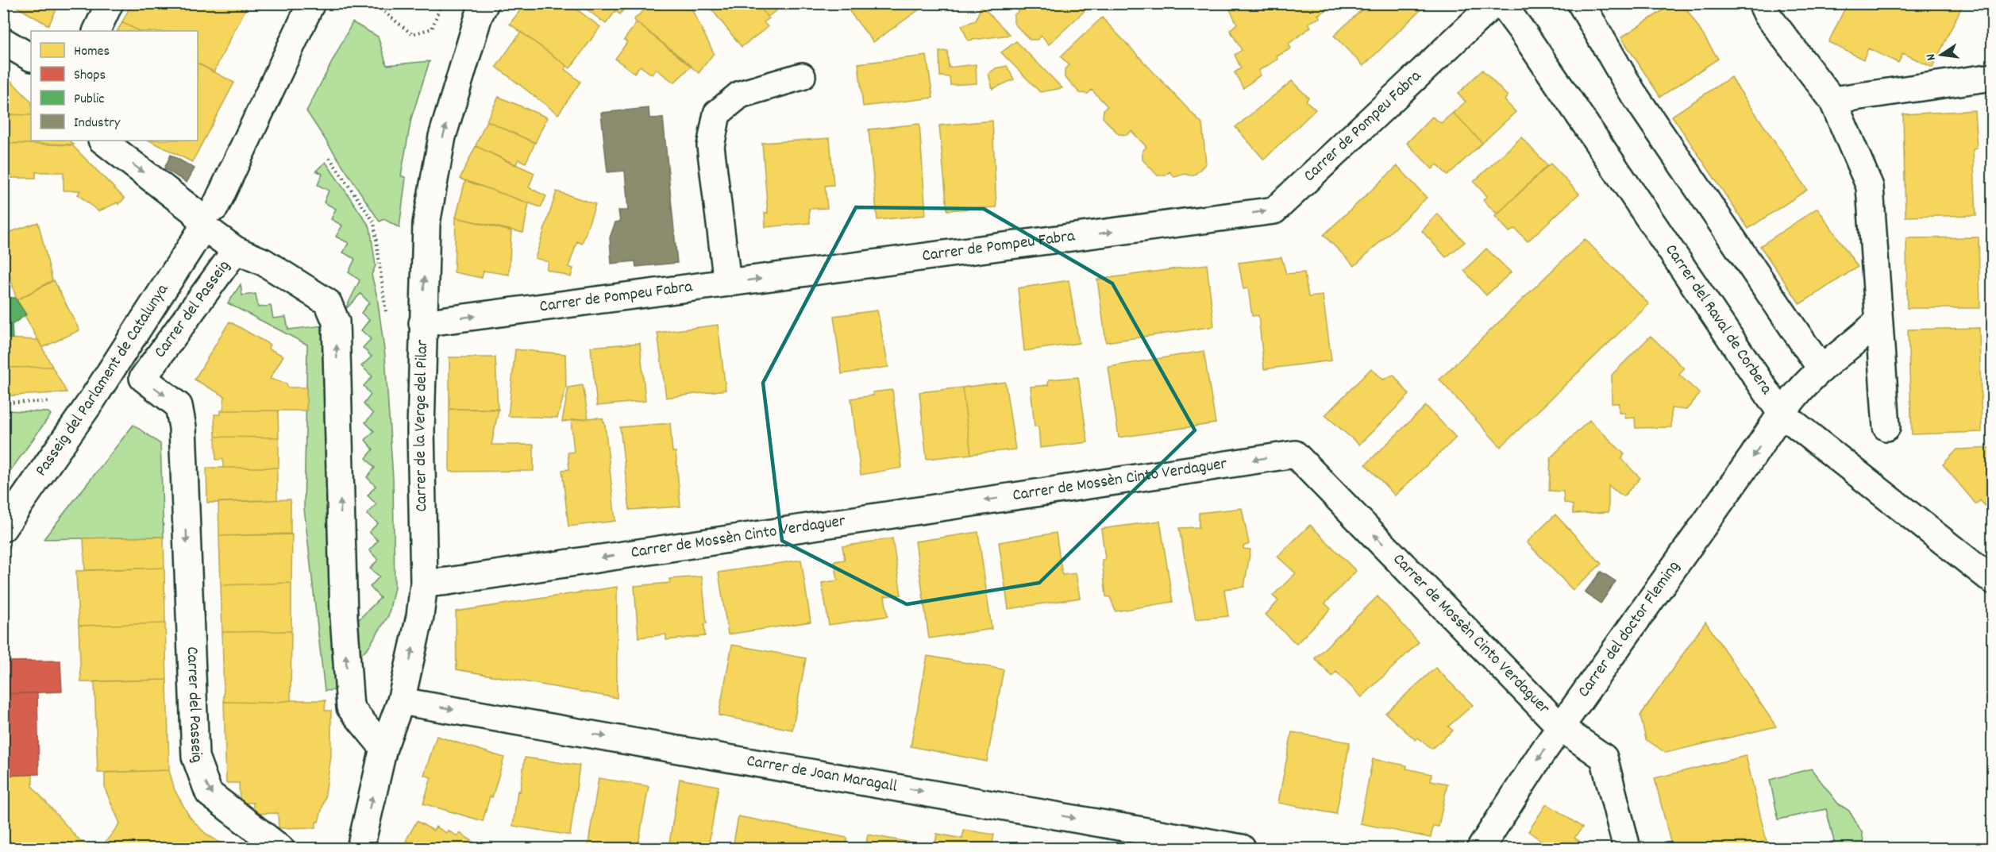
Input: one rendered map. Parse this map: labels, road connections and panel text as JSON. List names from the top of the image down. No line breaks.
{"streets":{"street":["Carrer de Pompeu Fabra","Carrer del Passeig","Carrer del Raval de Corbera","Passeig del Parlament de Catalunya","Carrer de la Verge del Pilar","Carrer de Mossèn Cinto Verdaguer","Carrer del doctor Fleming","Carrer de Joan Maragall"]},"crossings":[["Carrer de Pompeu Fabra","Carrer de la Verge del Pilar"],["Carrer del Passeig","Carrer de la Verge del Pilar"],["Carrer del Raval de Corbera","Carrer del doctor Fleming"],["Carrer de la Verge del Pilar","Carrer de Mossèn Cinto Verdaguer"],["Carrer de la Verge del Pilar","Carrer de Joan Maragall"],["Carrer de Mossèn Cinto Verdaguer","Carrer del doctor Fleming"]],"one_way":["Carrer de Pompeu Fabra","Carrer de la Verge del Pilar","Carrer de Mossèn Cinto Verdaguer","Carrer del doctor Fleming","Carrer de Joan Maragall"],"legend":["Homes","Shops","Public","Industry"],"north":"left"}
